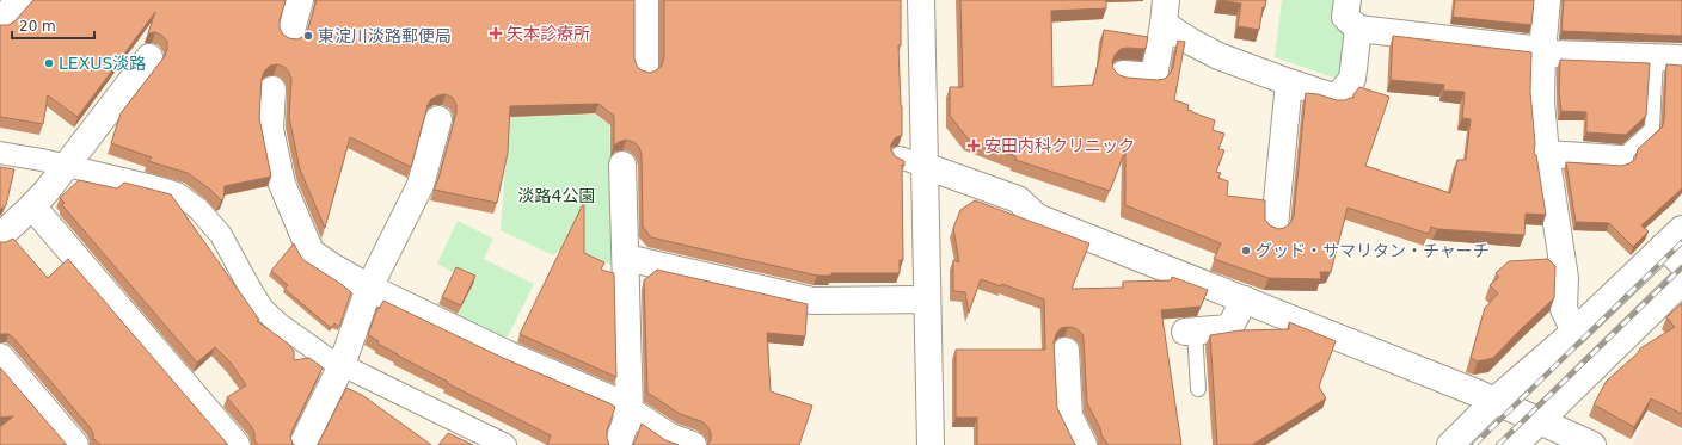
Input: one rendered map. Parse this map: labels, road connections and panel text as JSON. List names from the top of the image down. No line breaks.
{"parks":["淡路4公園"],"places":{"health":["矢本診療所","安田内科クリニック"],"other":["東淀川淡路郵便局","LEXUS淡路","グッド・サマリタン・チャーチ"]},"scale_bar":"20 m"}
